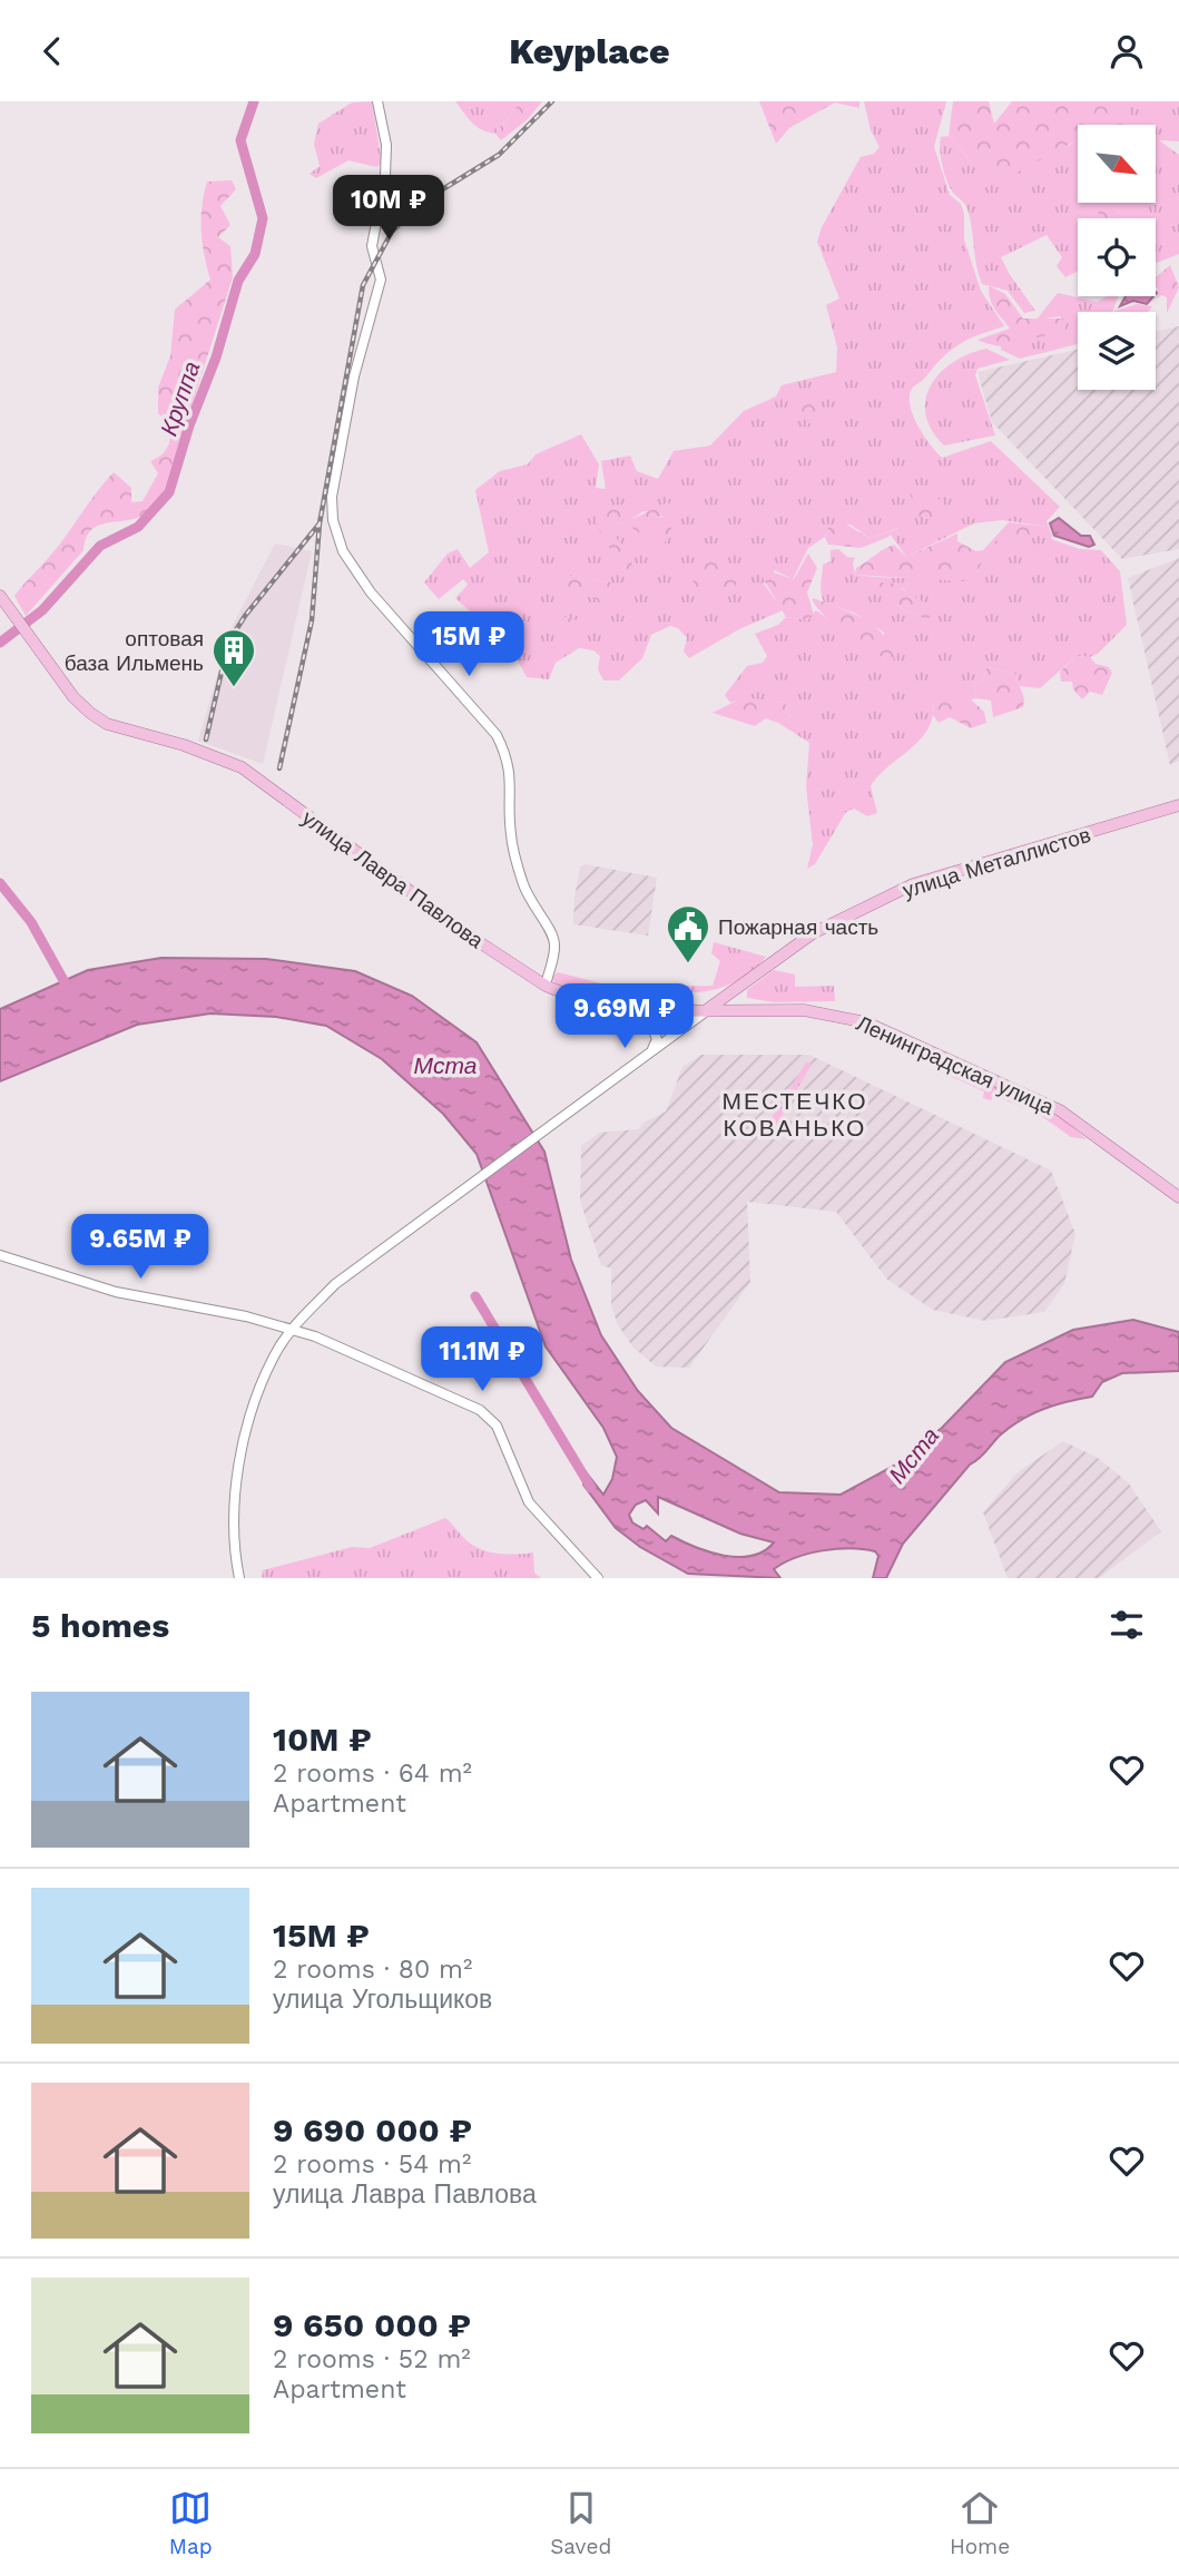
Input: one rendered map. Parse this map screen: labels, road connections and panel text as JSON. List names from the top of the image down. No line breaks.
{"streets":{"main road":["улица Металлистов","улица Лавра Павлова","Ленинградская улица"]},"crossings":[["улица Металлистов","улица Лавра Павлова"],["улица Металлистов","Ленинградская улица"],["улица Лавра Павлова","Ленинградская улица"]],"districts":["МЕСТЕЧКО КОВАНЬКО"],"water":["Круппа","Мста"],"places":{"building":["оптовая база Ильмень"],"public building":["Пожарная часть"]},"north":"bottom right","page":{"header":"Keyplace","price":["10M ₽","15M ₽","9.69M ₽","9.65M ₽","11.1M ₽"],"heading":"5 homes","list":[{"name":"10M ₽","note":"2 rooms · 64 m² · Apartment"},{"name":"15M ₽","note":"2 rooms · 80 m² · улица Угольщиков"},{"name":"9 690 000 ₽","note":"2 rooms · 54 m² · улица Лавра Павлова"},{"name":"9 650 000 ₽","note":"2 rooms · 52 m² · Apartment"}],"tabs":["Map","Saved","Home"]}}
